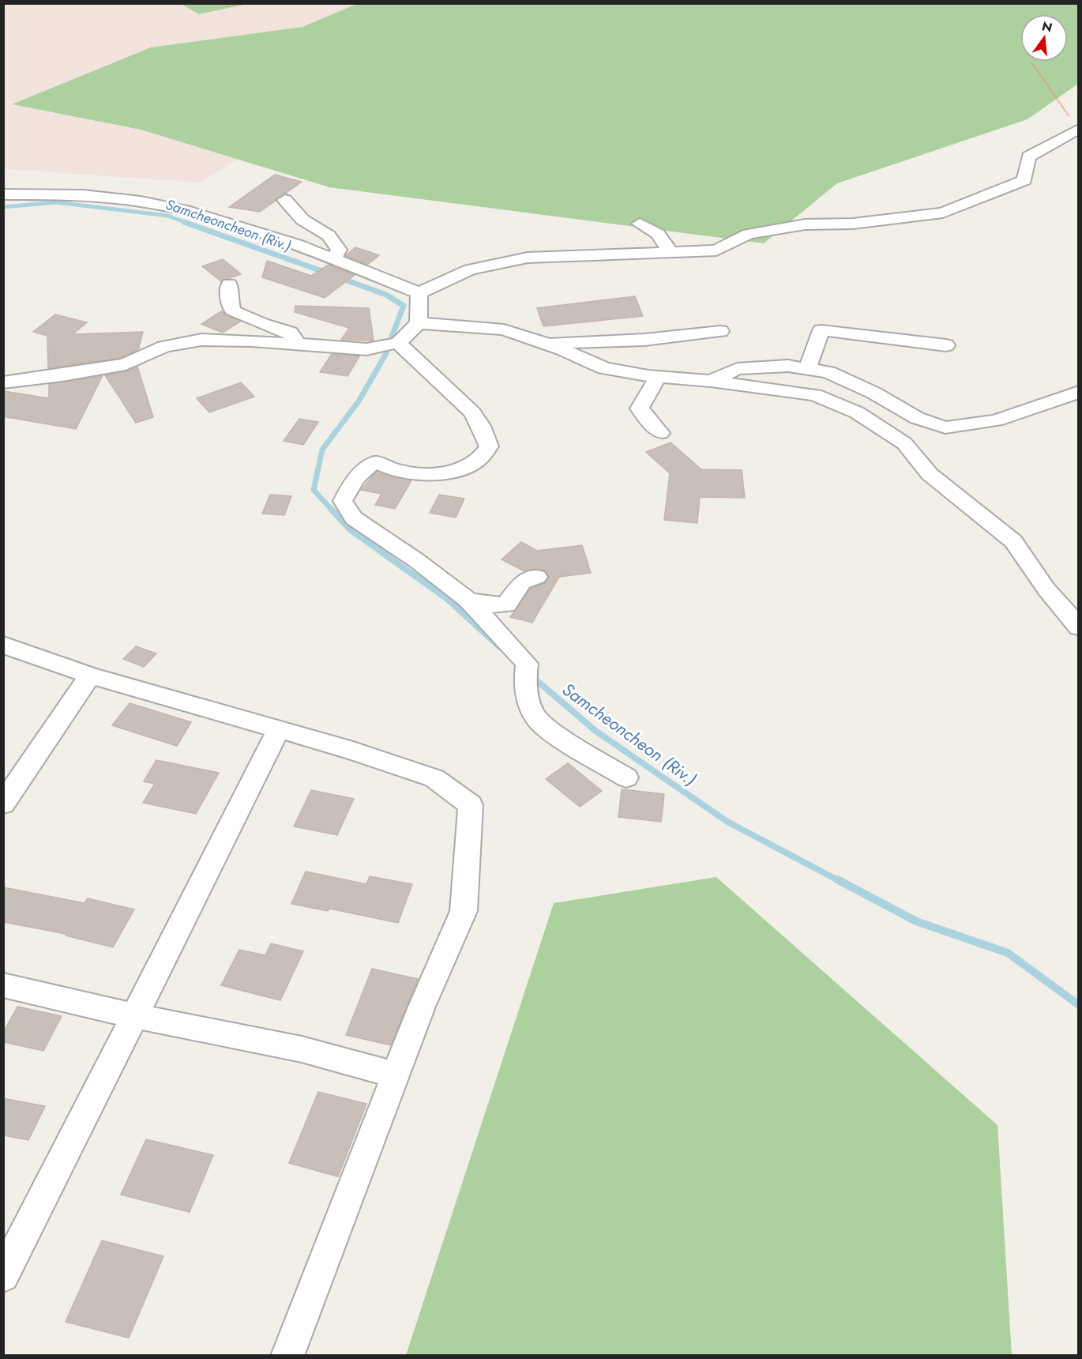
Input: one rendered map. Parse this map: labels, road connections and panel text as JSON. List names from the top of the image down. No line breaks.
{"water":["Samcheoncheon (Riv.)"],"north":"top"}
